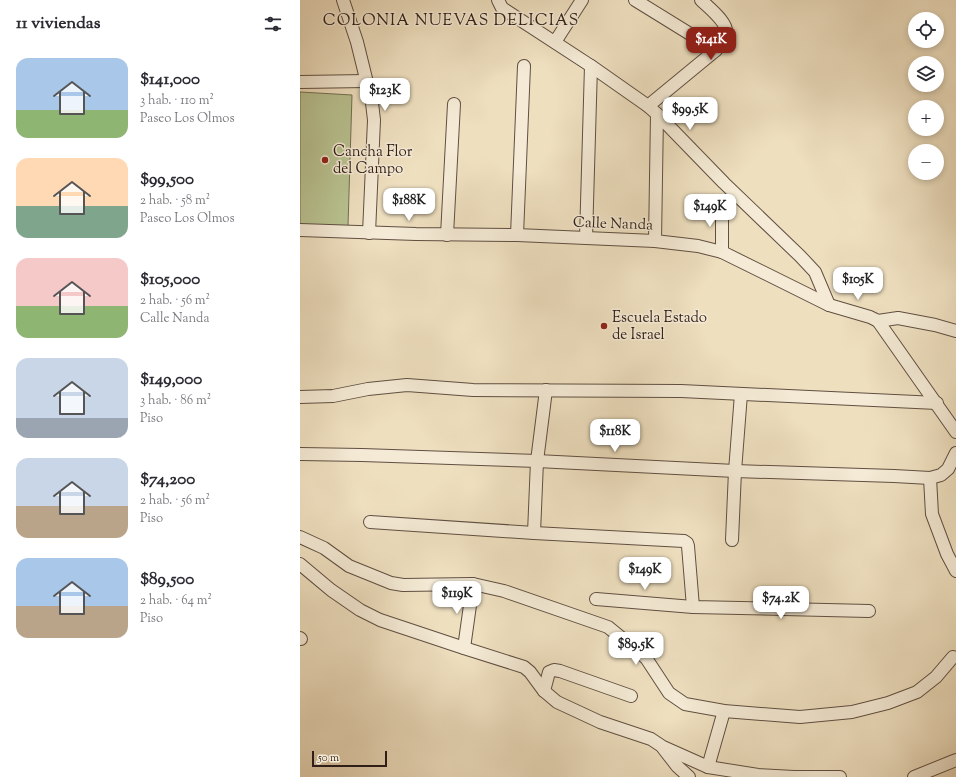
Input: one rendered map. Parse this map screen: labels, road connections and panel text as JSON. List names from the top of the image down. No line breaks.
{"streets":{"street":["Calle Nanda"]},"districts":["COLONIA NUEVAS DELICIAS"],"places":["Cancha Flor del Campo","Escuela Estado de Israel"],"scale_bar":"50 m","page":{"heading":"11 viviendas","map_buttons":["+","−"],"price":["$141K","$123K","$99.5K","$188K","$149K","$105K","$118K","$149K","$119K","$74.2K","$89.5K"],"list":[{"name":"$141,000","note":"3 hab. · 110 m² · Paseo Los Olmos"},{"name":"$99,500","note":"2 hab. · 58 m² · Paseo Los Olmos"},{"name":"$105,000","note":"2 hab. · 56 m² · Calle Nanda"},{"name":"$149,000","note":"3 hab. · 86 m² · Piso"},{"name":"$74,200","note":"2 hab. · 56 m² · Piso"},{"name":"$89,500","note":"2 hab. · 64 m² · Piso"}],"scale":"50 m"}}
